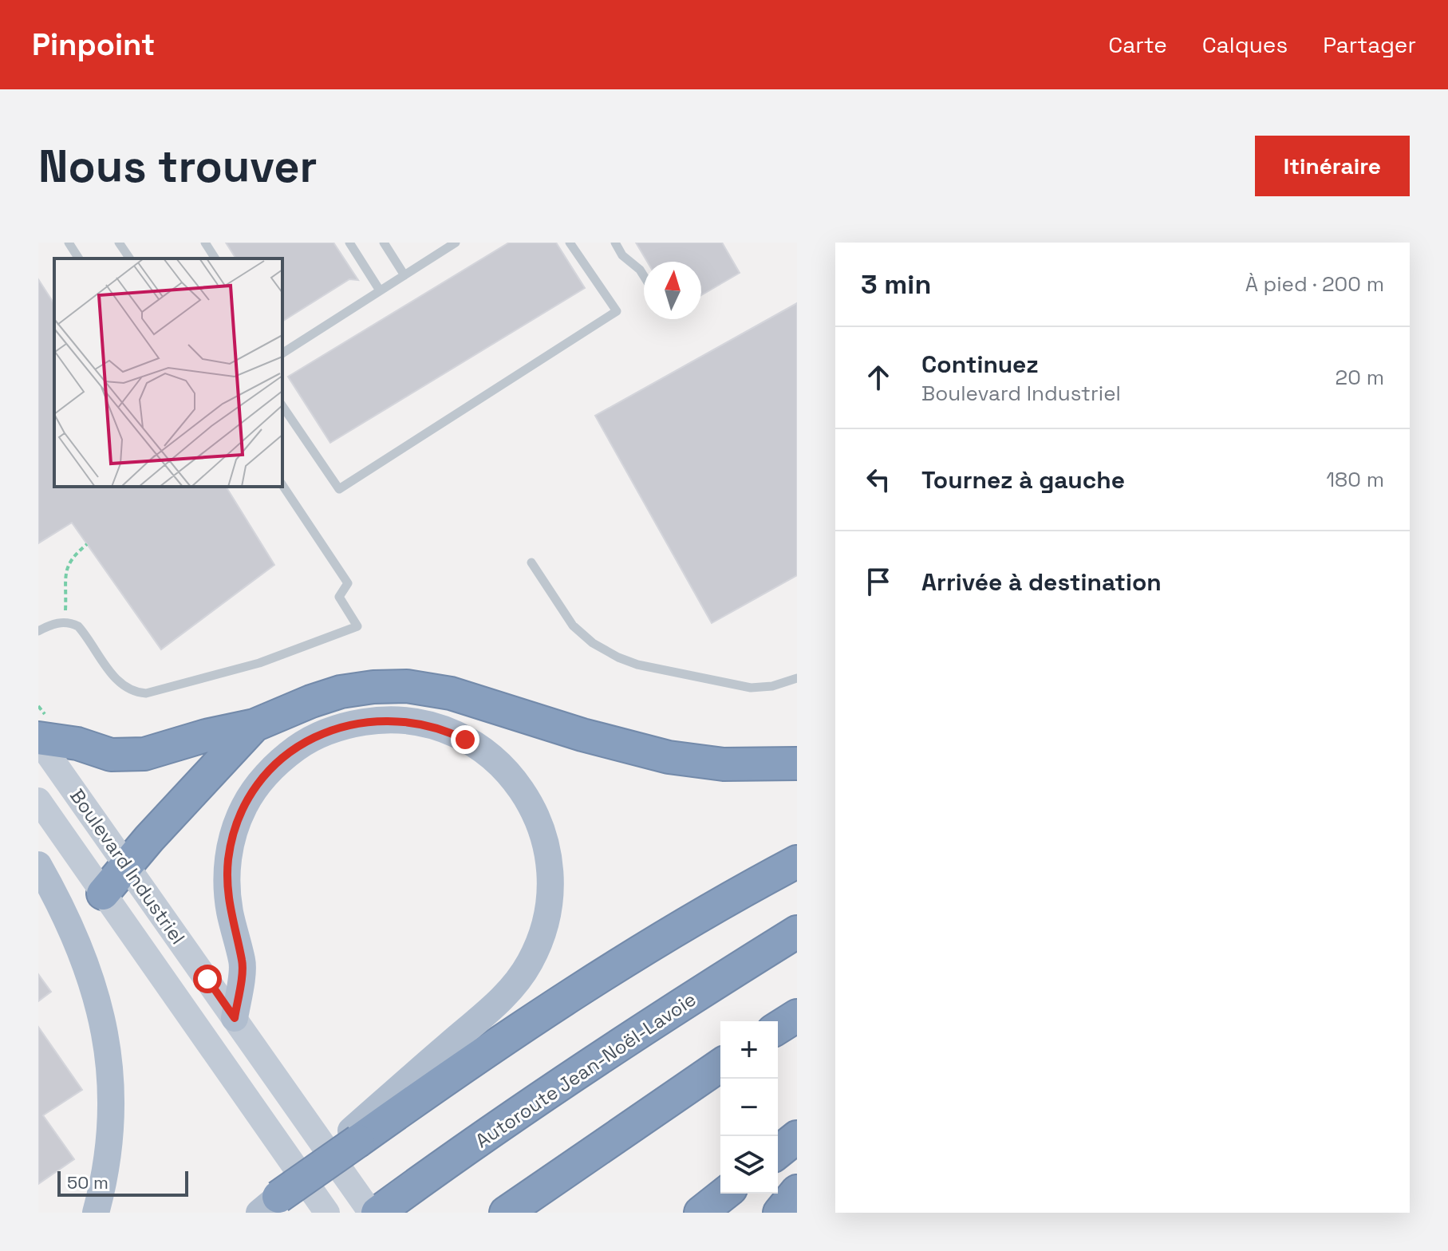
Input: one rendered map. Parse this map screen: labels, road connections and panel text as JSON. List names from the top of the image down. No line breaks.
{"streets":{"highway":["Autoroute Jean-Noël-Lavoie"],"street":["Boulevard Industriel"]},"scale_bar":"50 m","north":"top","page":{"header":"Pinpoint","nav":["Carte","Calques","Partager"],"buttons":"Itinéraire","title":"Nous trouver","heading":["3 min","À pied · 200 m"],"list":[["Continuez","Boulevard Industriel","20 m"],["Tournez à gauche","180 m"],"Arrivée à destination"],"map_buttons":["+","−"],"scale":"50 m"}}
